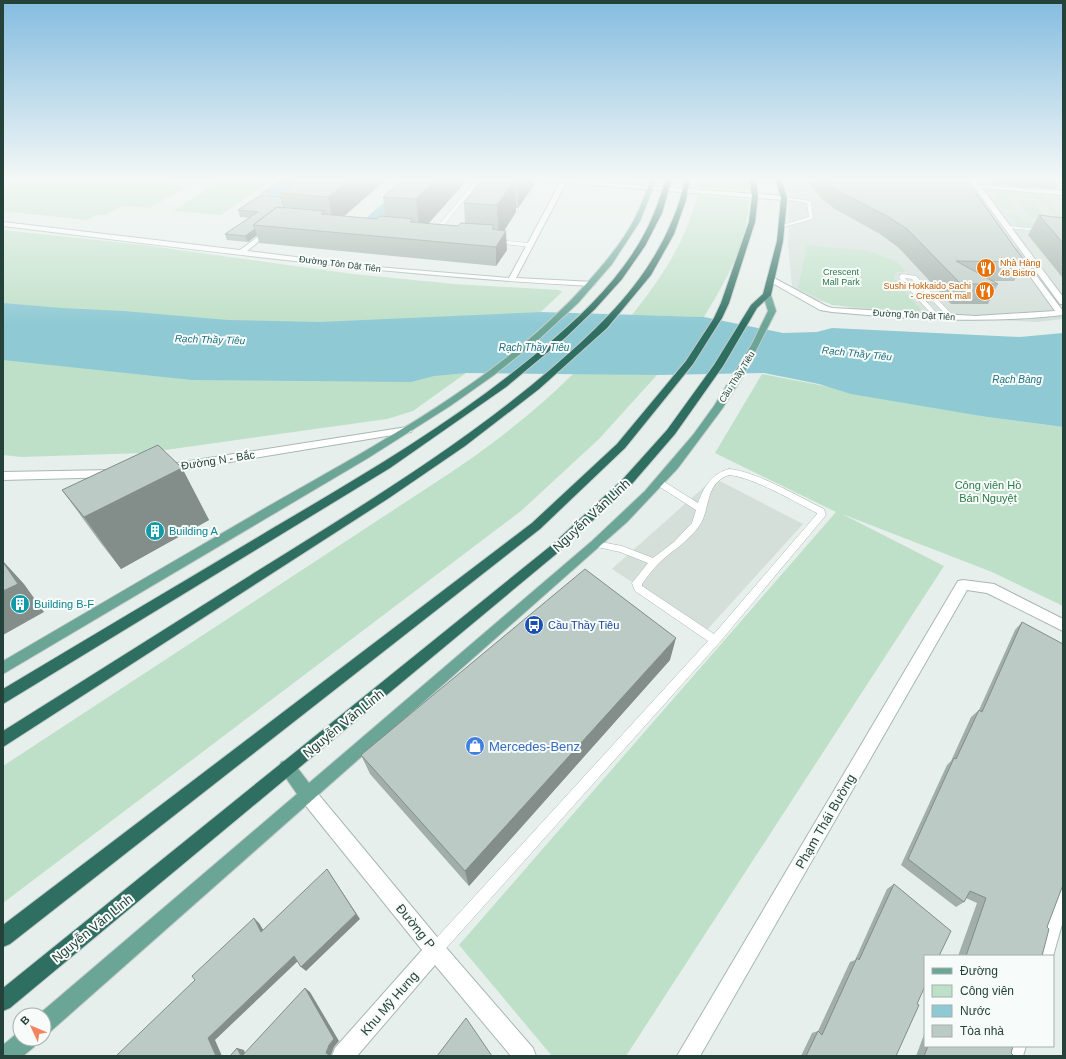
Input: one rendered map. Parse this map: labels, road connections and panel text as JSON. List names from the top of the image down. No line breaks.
{"streets":{"highway":["Cầu Thầy Tiêu","Nguyễn Văn Linh"],"street":["Đường Tôn Dật Tiên","Đường N - Bắc","Phạm Thái Bường","Đường P","Khu Mỹ Hưng"]},"crossings":[["Cầu Thầy Tiêu","Nguyễn Văn Linh"],["Nguyễn Văn Linh","Đường P"],["Đường P","Khu Mỹ Hưng"]],"water":["Rạch Thầy Tiêu","Rạch Bàng"],"parks":["Crescent Mall Park","Công viên Hồ Bán Nguyệt"],"places":{"restaurant":["Nhà Hàng 48 Bistro","Sushi Hokkaido Sachi - Crescent mall"],"building":["Building A","Building B-F"],"bus stop":["Cầu Thầy Tiêu"],"shop":["Mercedes-Benz"]},"legend":["Đường","Công viên","Nước","Tòa nhà"],"north":"top left"}
